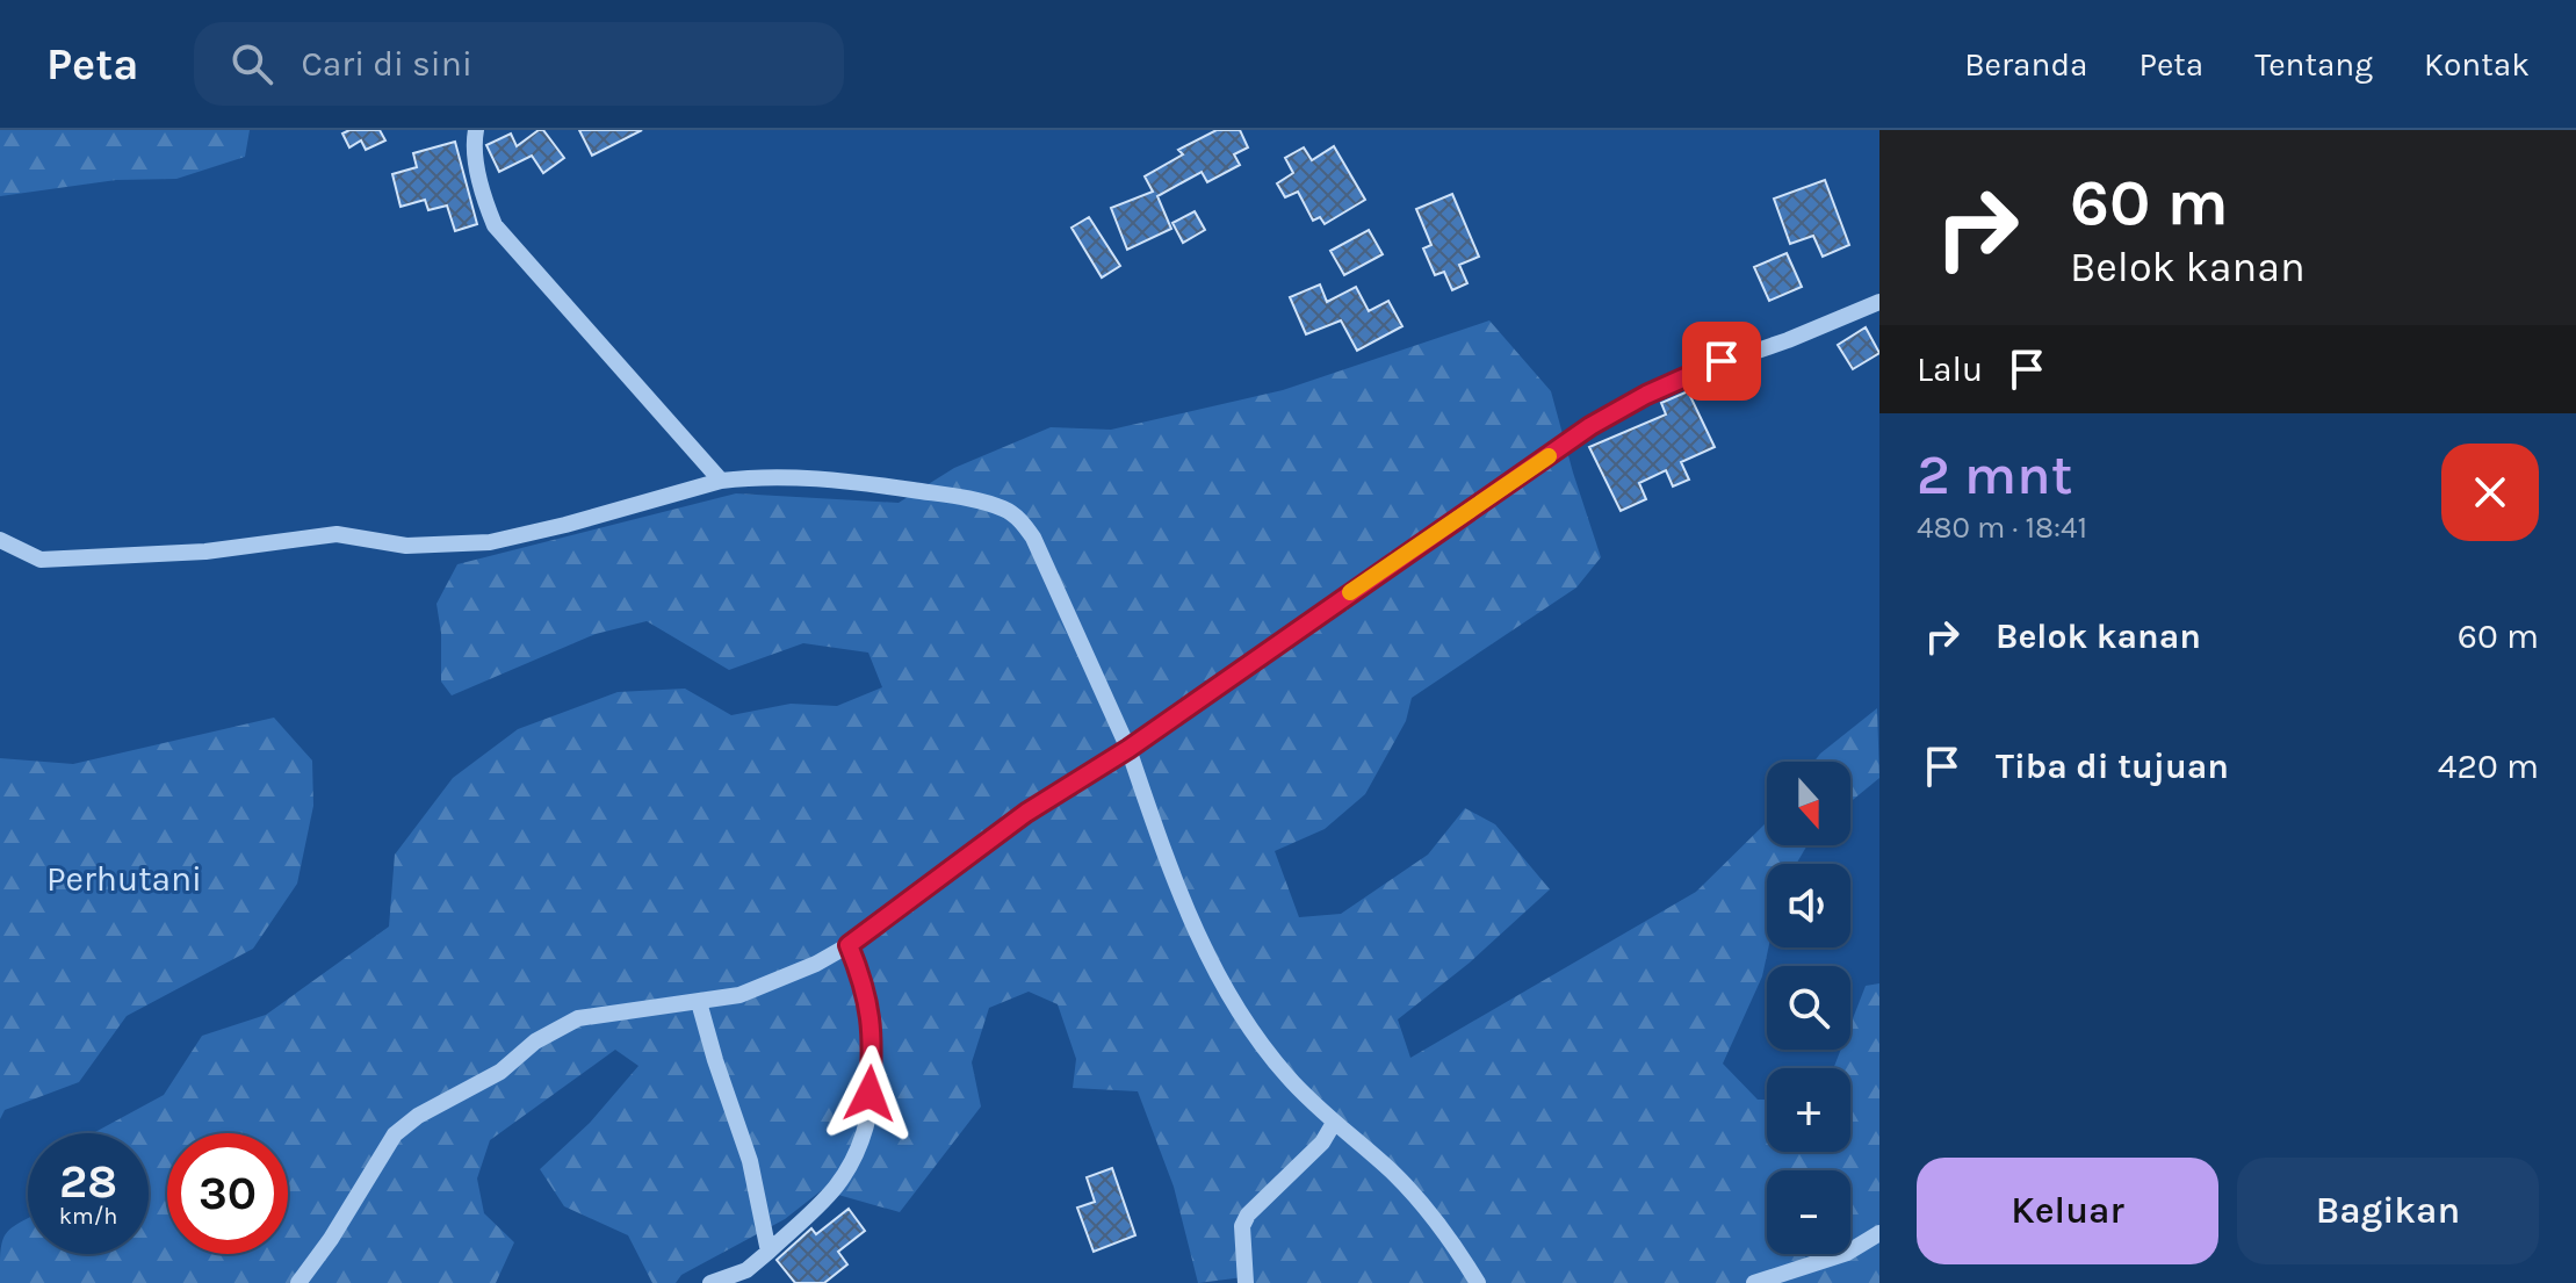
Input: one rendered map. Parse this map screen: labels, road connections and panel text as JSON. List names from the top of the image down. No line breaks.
{"parks":["Perhutani"],"north":"bottom","page":{"header":"Peta","search":"Cari di sini","nav":["Beranda","Peta","Tentang","Kontak"],"turn":["60 m","Belok kanan"],"then":"Lalu","heading":["2 mnt","480 m · 18:41"],"list":[{"name":"Belok kanan","value":"60 m"},{"name":"Tiba di tujuan","value":"420 m"}],"map_buttons":["+","−"],"speed":"28 km/h","limit":"30","buttons":["Keluar","Bagikan"]}}
